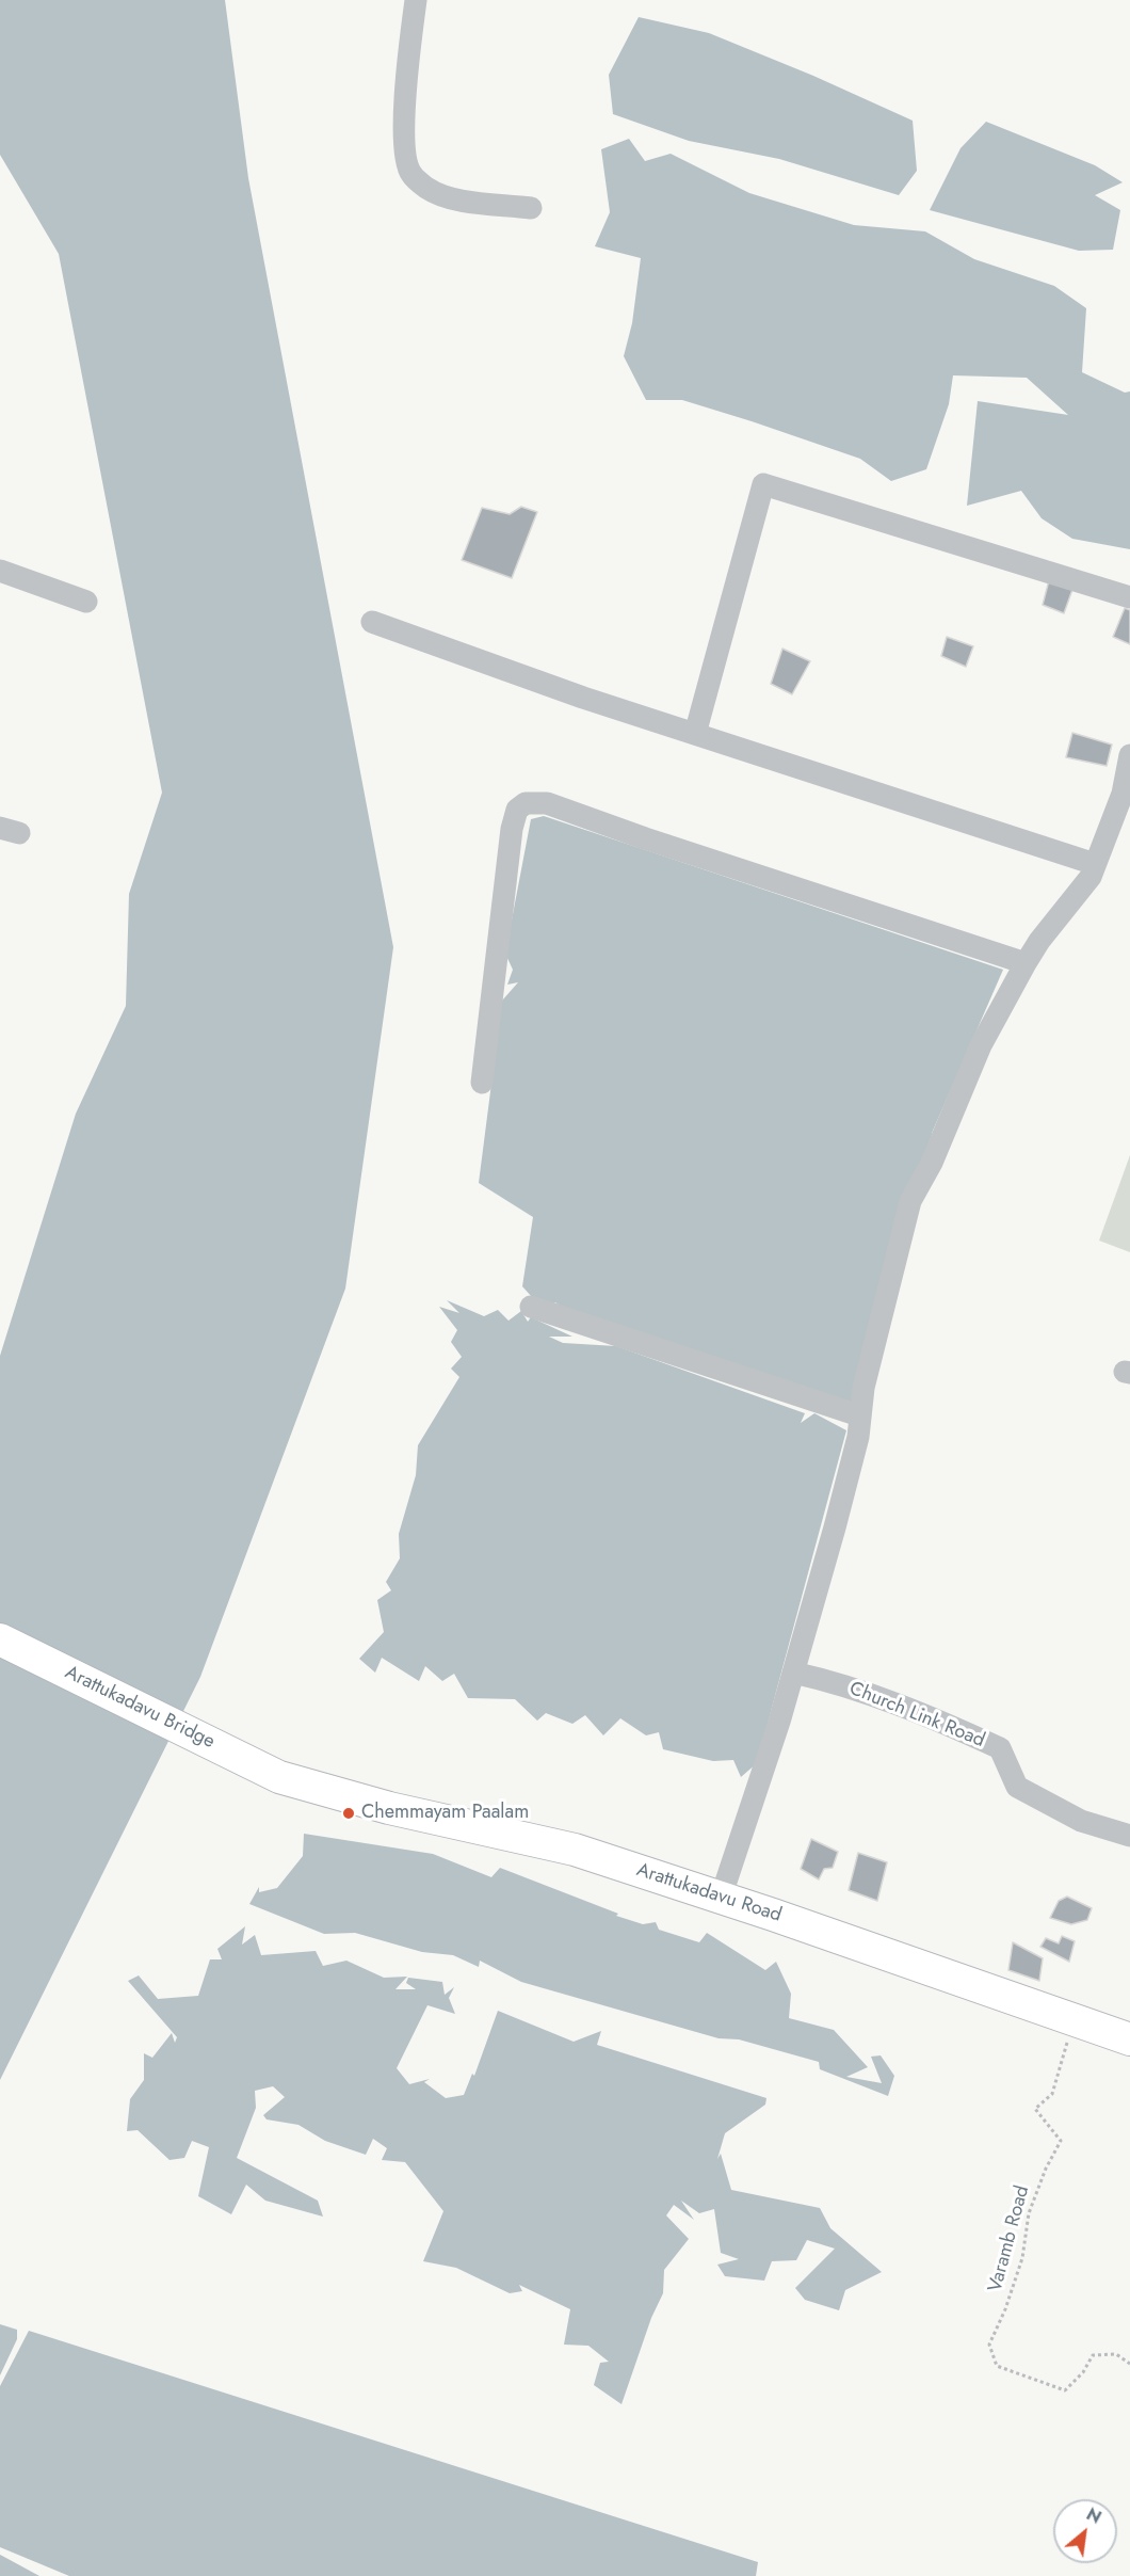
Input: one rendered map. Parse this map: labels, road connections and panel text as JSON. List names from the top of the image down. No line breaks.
{"streets":{"main road":["Arattukadavu Bridge","Arattukadavu Road"],"street":["Church Link Road"],"path":["Varamb Road"]},"crossings":[["Arattukadavu Bridge","Arattukadavu Road"],["Arattukadavu Road","Varamb Road"]],"places":["Chemmayam Paalam"],"north":"top right"}
